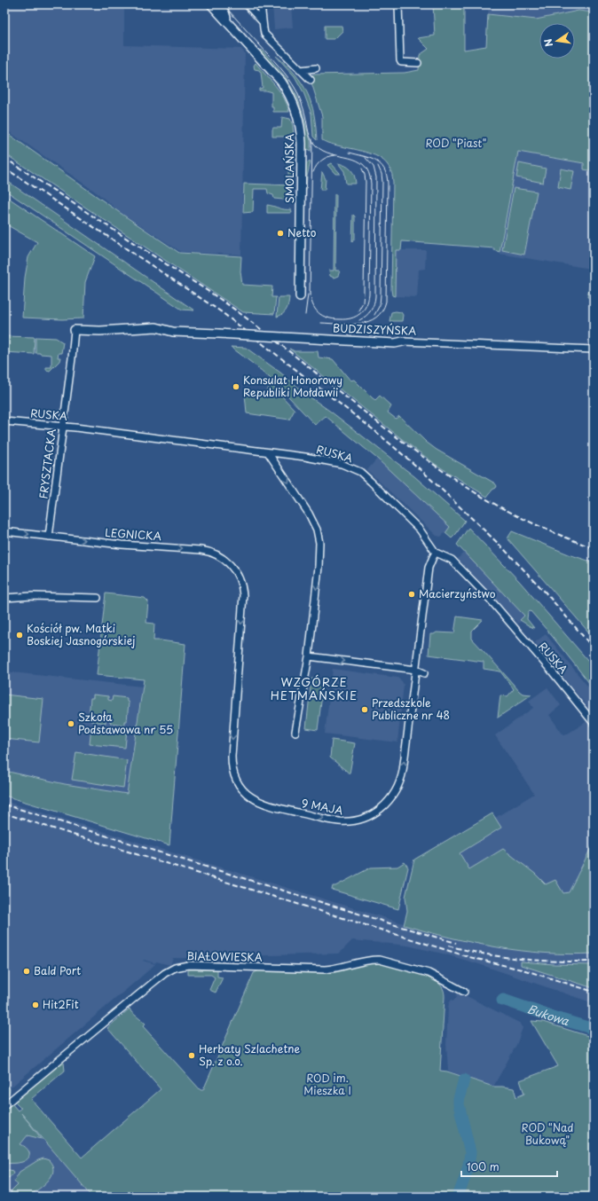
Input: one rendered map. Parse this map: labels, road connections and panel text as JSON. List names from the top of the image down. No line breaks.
{"streets":{"street":["SMOLAŃSKA","BUDZISZYŃSKA","RUSKA","FRYSZTACKA","LEGNICKA","9 MAJA","BIAŁOWIESKA"]},"crossings":[["BUDZISZYŃSKA","FRYSZTACKA"],["RUSKA","FRYSZTACKA"],["RUSKA","9 MAJA"],["FRYSZTACKA","LEGNICKA"],["LEGNICKA","9 MAJA"]],"one_way":["LEGNICKA"],"districts":["WZGÓRZE HETMAŃSKIE"],"water":["Bukowa"],"parks":["ROD \"Piast\"","ROD im. Mieszka I","ROD \"Nad Bukową\""],"places":["Netto","Konsulat Honorowy Republiki Mołdawii","Macierzyństwo","Kościół pw. Matki Boskiej Jasnogórskiej","Przedszkole Publiczne nr 48","Szkoła Podstawowa nr 55","Bald Port","Hit2Fit","Herbaty Szlachetne Sp. z o.o."],"scale_bar":"100 m","north":"left"}
